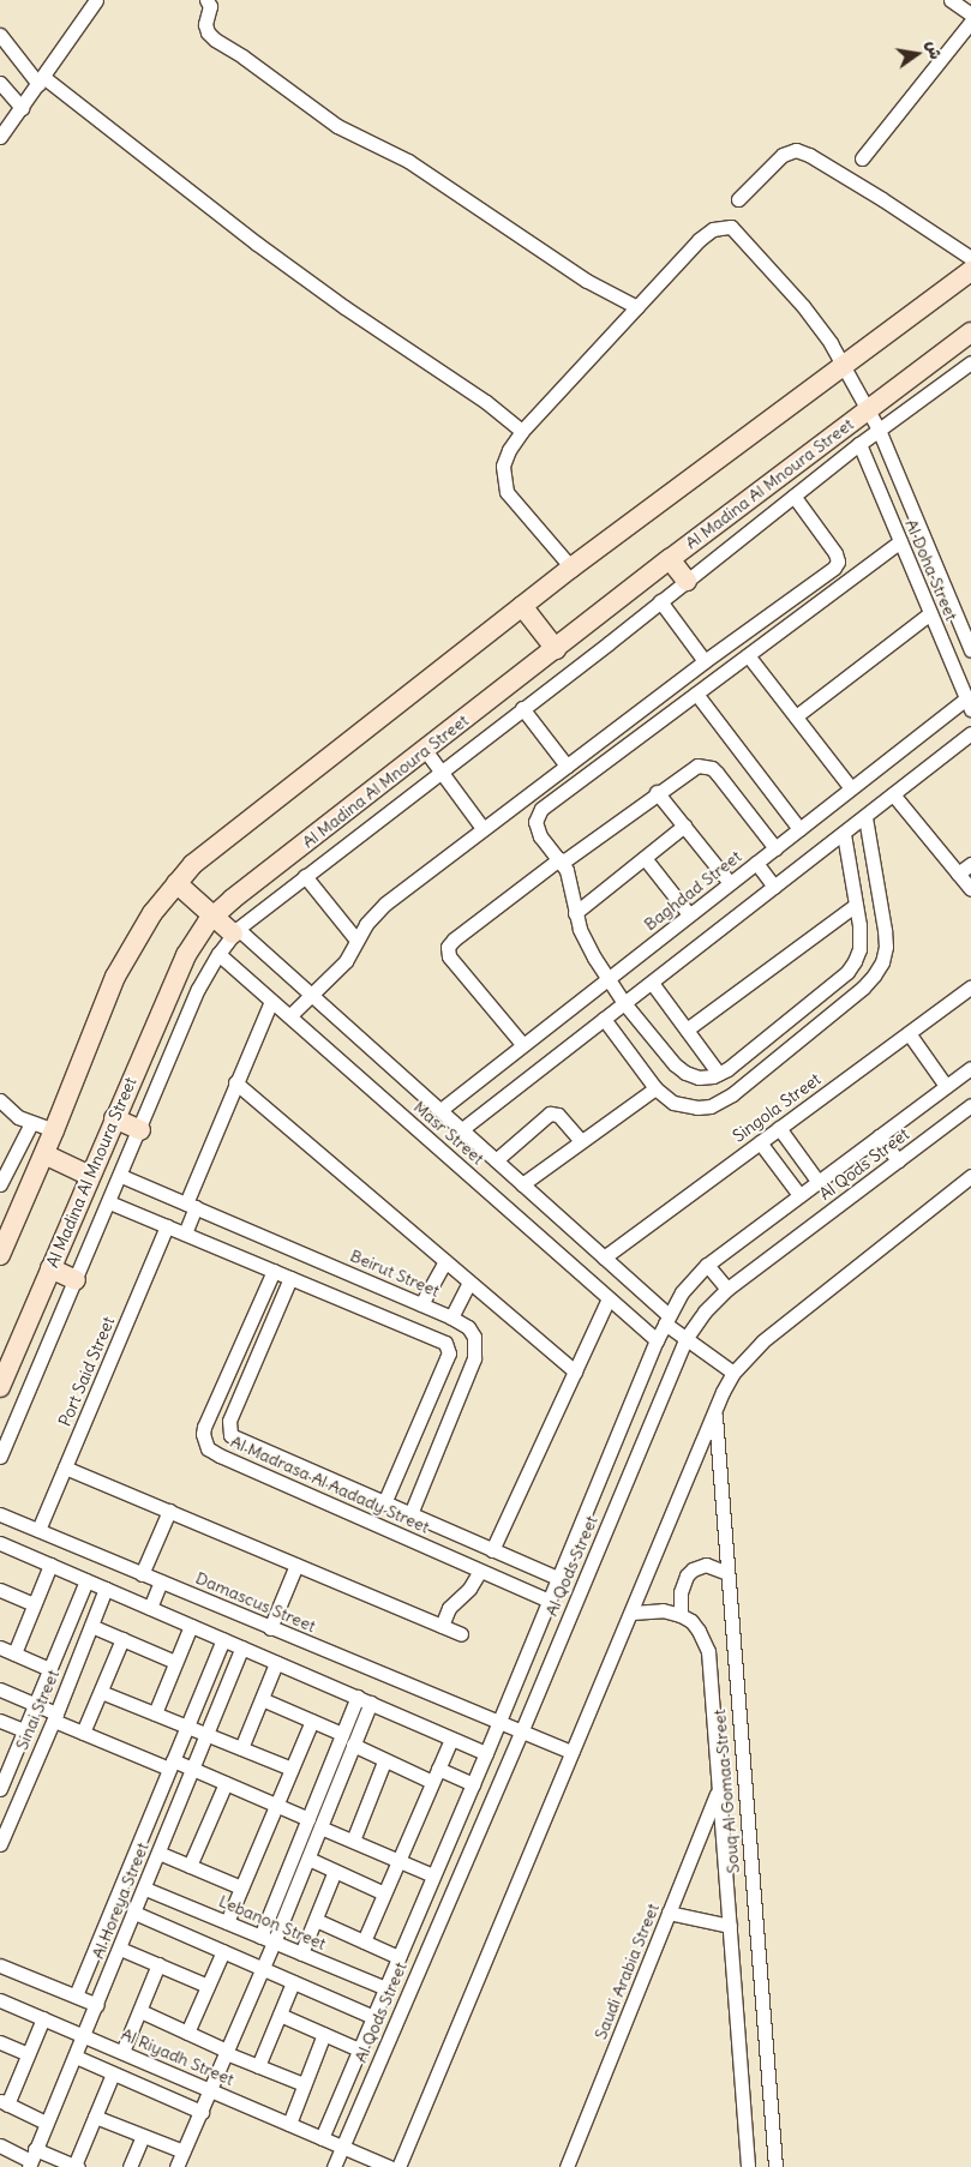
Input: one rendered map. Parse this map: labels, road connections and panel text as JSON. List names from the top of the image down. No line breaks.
{"streets":{"main road":["Al Madina Al Mnoura Street"],"street":["Al Doha Street","Baghdad Street","Singola Street","Masr Street","Al Qods Street","Beirut Street","Port Said Street","Al Madrasa Al Aadady Street","Damascus Street","Sinai Street","Souq Al Gomaa Street","Al Horeya Street","Lebanon Street","Saudi Arabia Street","Al Riyadh Street"]},"crossings":[["Al Madina Al Mnoura Street","Al Doha Street"],["Al Doha Street","Baghdad Street"],["Baghdad Street","Masr Street"],["Singola Street","Masr Street"],["Masr Street","Al Qods Street"],["Al Qods Street","Damascus Street"],["Al Qods Street","Lebanon Street"],["Al Qods Street","Al Riyadh Street"],["Beirut Street","Al Madrasa Al Aadady Street"],["Port Said Street","Damascus Street"],["Souq Al Gomaa Street","Saudi Arabia Street"],["Al Horeya Street","Lebanon Street"],["Al Horeya Street","Al Riyadh Street"]],"north":"right"}
